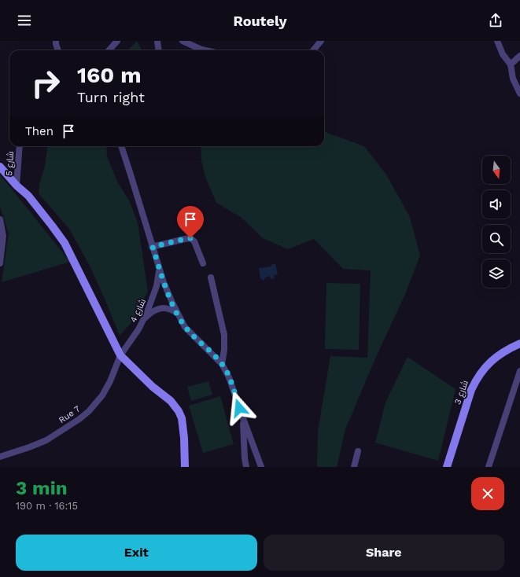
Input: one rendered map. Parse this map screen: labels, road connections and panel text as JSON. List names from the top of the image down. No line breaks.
{"streets":{"street":["شارع 5","شارع 4","شارع 3","Rue 7"]},"crossings":[["شارع 4","Rue 7"]],"north":"bottom","page":{"header":"Routely","turn":["160 m","Turn right"],"then":"Then","heading":["3 min","190 m · 16:15"],"buttons":["Exit","Share"]}}
